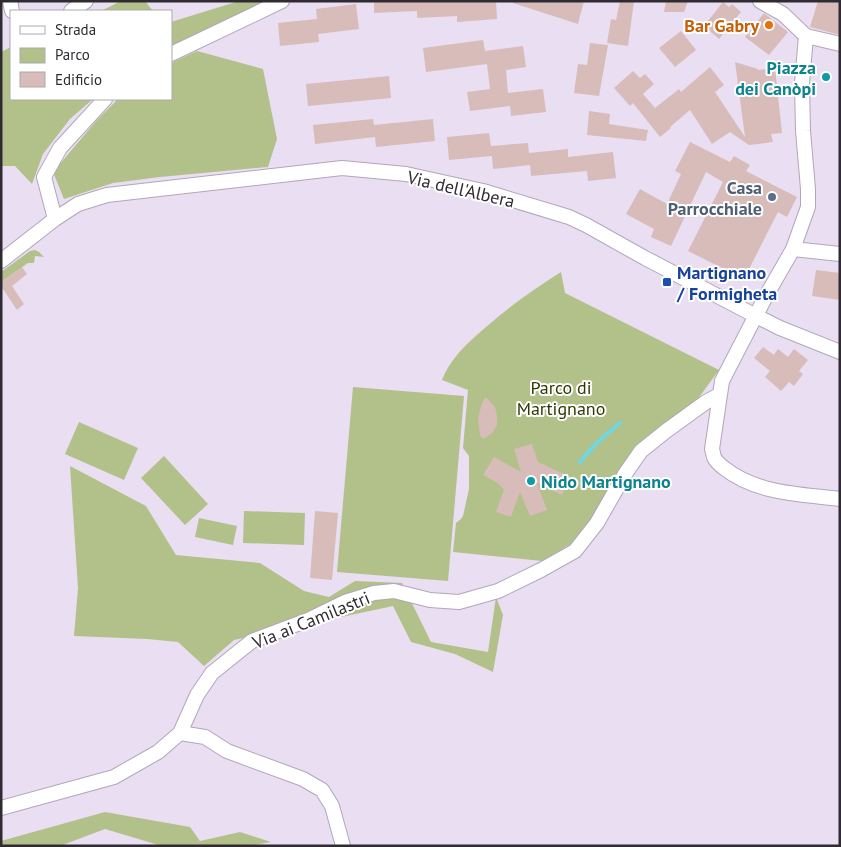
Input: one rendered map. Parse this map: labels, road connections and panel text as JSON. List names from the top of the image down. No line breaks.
{"streets":{"street":["Via dell'Albera","Via ai Camilastri"]},"parks":["Parco di Martignano"],"places":{"other":["Bar Gabry","Piazza dei Canòpi","Casa Parrocchiale","Nido Martignano"],"transit":["Martignano / Formigheta"]},"legend":["Strada","Parco","Edificio"]}
